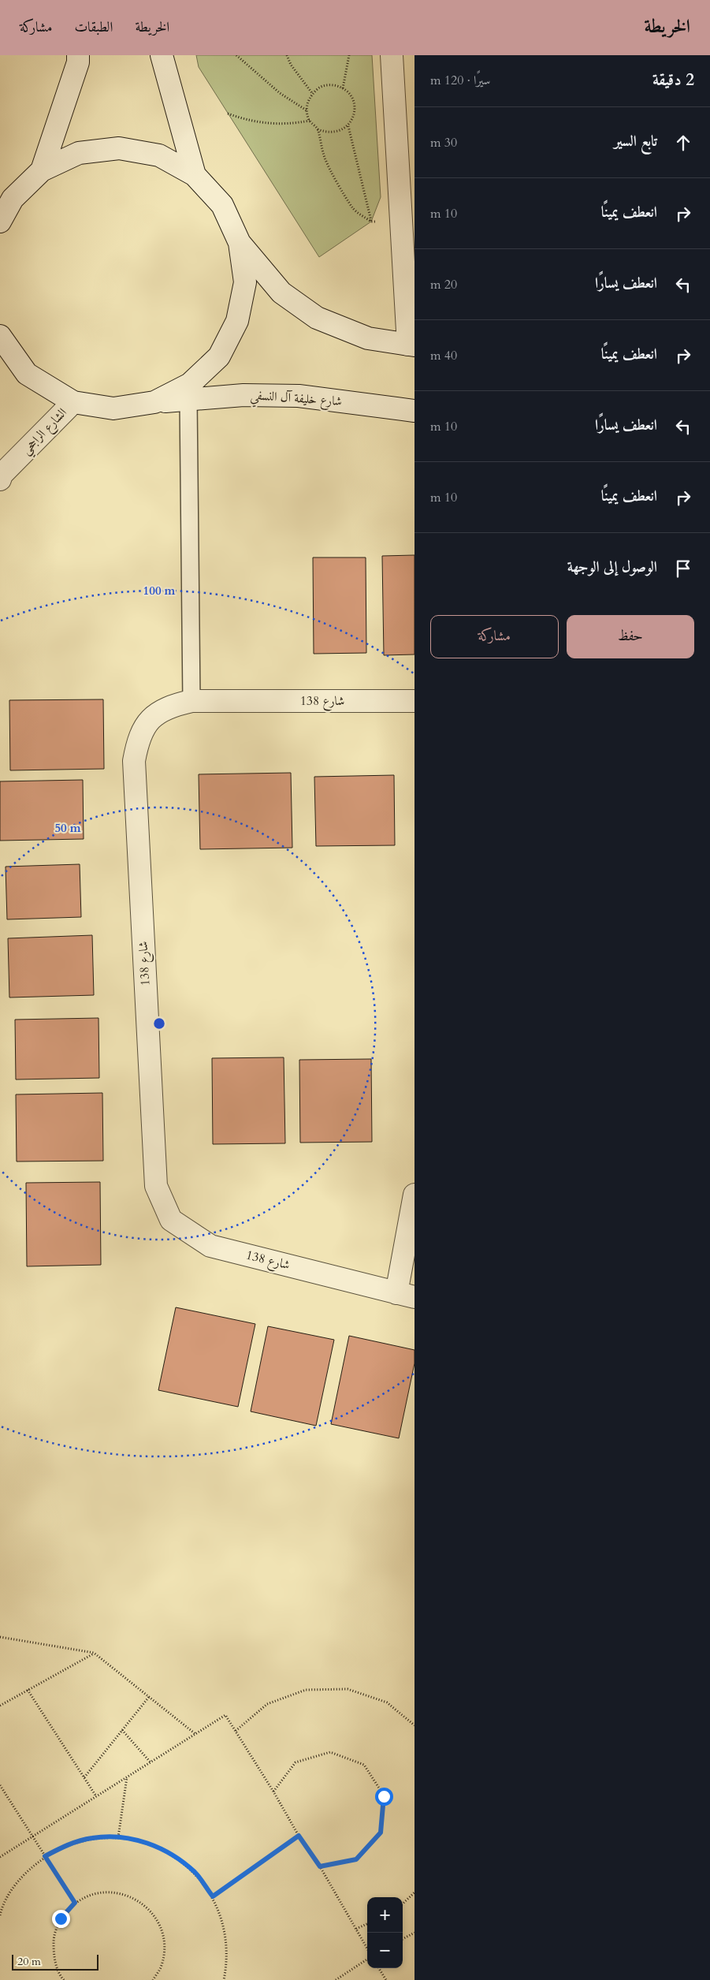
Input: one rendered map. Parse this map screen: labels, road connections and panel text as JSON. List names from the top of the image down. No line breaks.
{"streets":{"street":["شارع خليفة آل النسفي","الشارع الراجحي","شارع 138"]},"scale_bar":"20 m","page":{"header":"الخريطة","nav":["الخريطة","الطبقات","مشاركة"],"heading":["2 دقيقة","سيرًا · 120 m"],"list":[["تابع السير","30 m"],["انعطف يمينًا","10 m"],["انعطف يسارًا","20 m"],["انعطف يمينًا","40 m"],["انعطف يسارًا","10 m"],["انعطف يمينًا","10 m"],"الوصول إلى الوجهة"],"buttons":["حفظ","مشاركة"],"map_buttons":["+","−"],"scale":"20 m"},"rings":["100 m","50 m"]}
